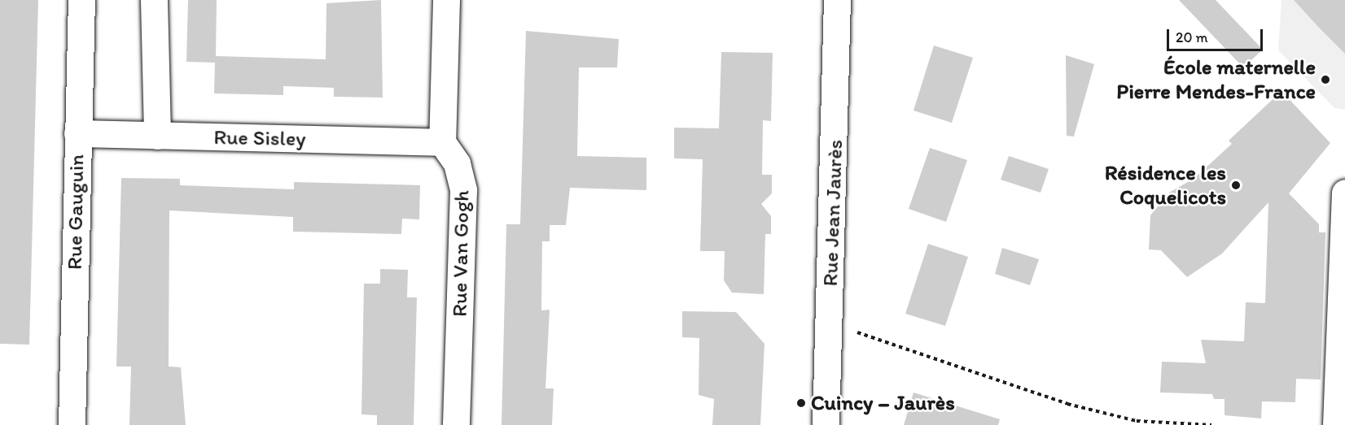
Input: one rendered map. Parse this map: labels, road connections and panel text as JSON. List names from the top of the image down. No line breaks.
{"streets":{"street":["Rue Sisley","Rue Gauguin","Rue Jean Jaurès","Rue Van Gogh"]},"crossings":[["Rue Sisley","Rue Gauguin"],["Rue Sisley","Rue Van Gogh"]],"places":["École maternelle Pierre Mendes-France","Résidence les Coquelicots","Cuincy – Jaurès"],"scale_bar":"20 m"}
